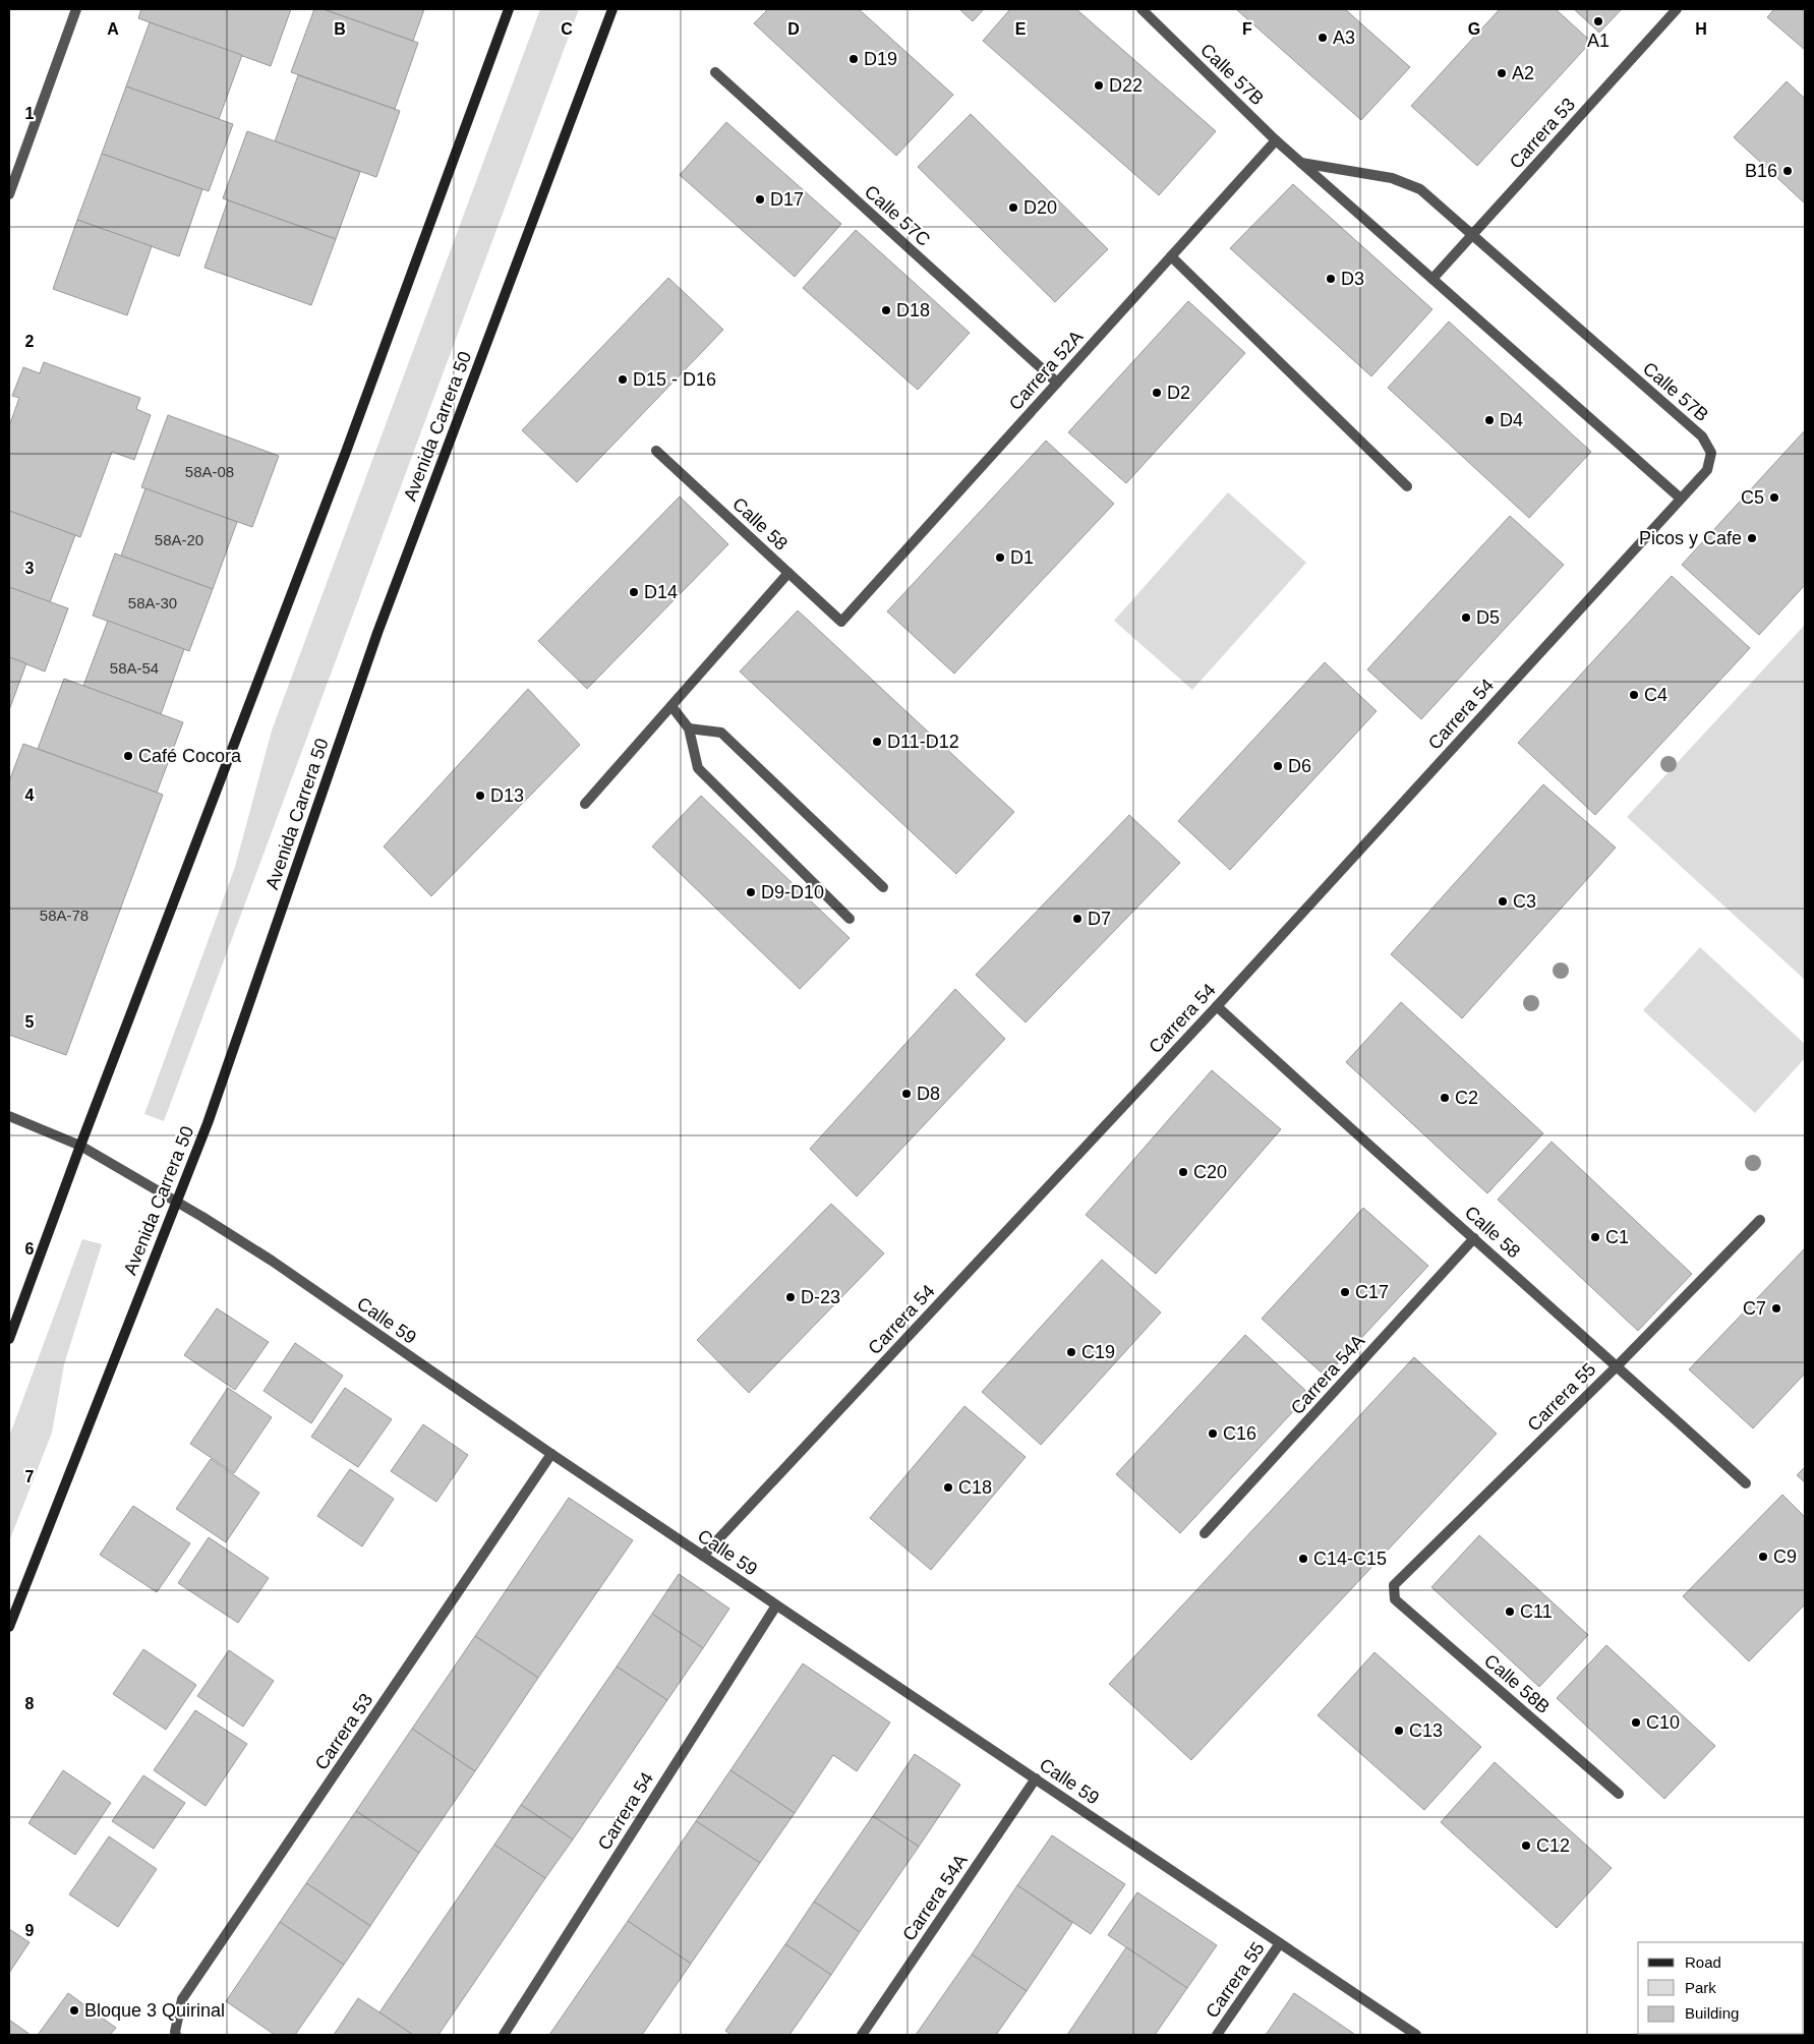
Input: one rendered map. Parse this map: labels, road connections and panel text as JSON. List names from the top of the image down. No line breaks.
{"streets":{"main road":["Avenida Carrera 50"],"street":["Calle 57B","Carrera 53","Calle 57C","Carrera 52A","Calle 58","Carrera 54","Calle 59","Carrera 54A","Carrera 55","Calle 58B"]},"crossings":[["Calle 57B","Carrera 53"],["Calle 57B","Carrera 52A"],["Calle 57B","Carrera 54"],["Carrera 53","Calle 59"],["Calle 57C","Carrera 52A"],["Carrera 52A","Calle 58"],["Avenida Carrera 50","Calle 59"],["Calle 58","Carrera 54"],["Calle 58","Carrera 54A"],["Calle 58","Carrera 55"],["Carrera 54","Calle 59"],["Calle 59","Carrera 54A"],["Calle 59","Carrera 55"],["Carrera 55","Calle 58B"]],"places":["A1","A3","D19","A2","D22","B16","D17","D20","D3","D18","D15 - D16","D2","D4","C5","Picos y Cafe","D1","D14","D5","C4","D11-D12","Café Cocora","D6","D13","D9-D10","C3","D7","D8","C2","C20","C1","C17","D-23","C7","C19","C16","C18","C9","C14-C15","C11","C10","C13","C12","Bloque 3 Quirinal"],"house_numbers":["58A-08","58A-20","58A-30","58A-54","58A-78"],"legend":["Road","Park","Building"],"grid":{"columns":["A","B","C","D","E","F","G","H"],"rows":["1","2","3","4","5","6","7","8","9"]}}
